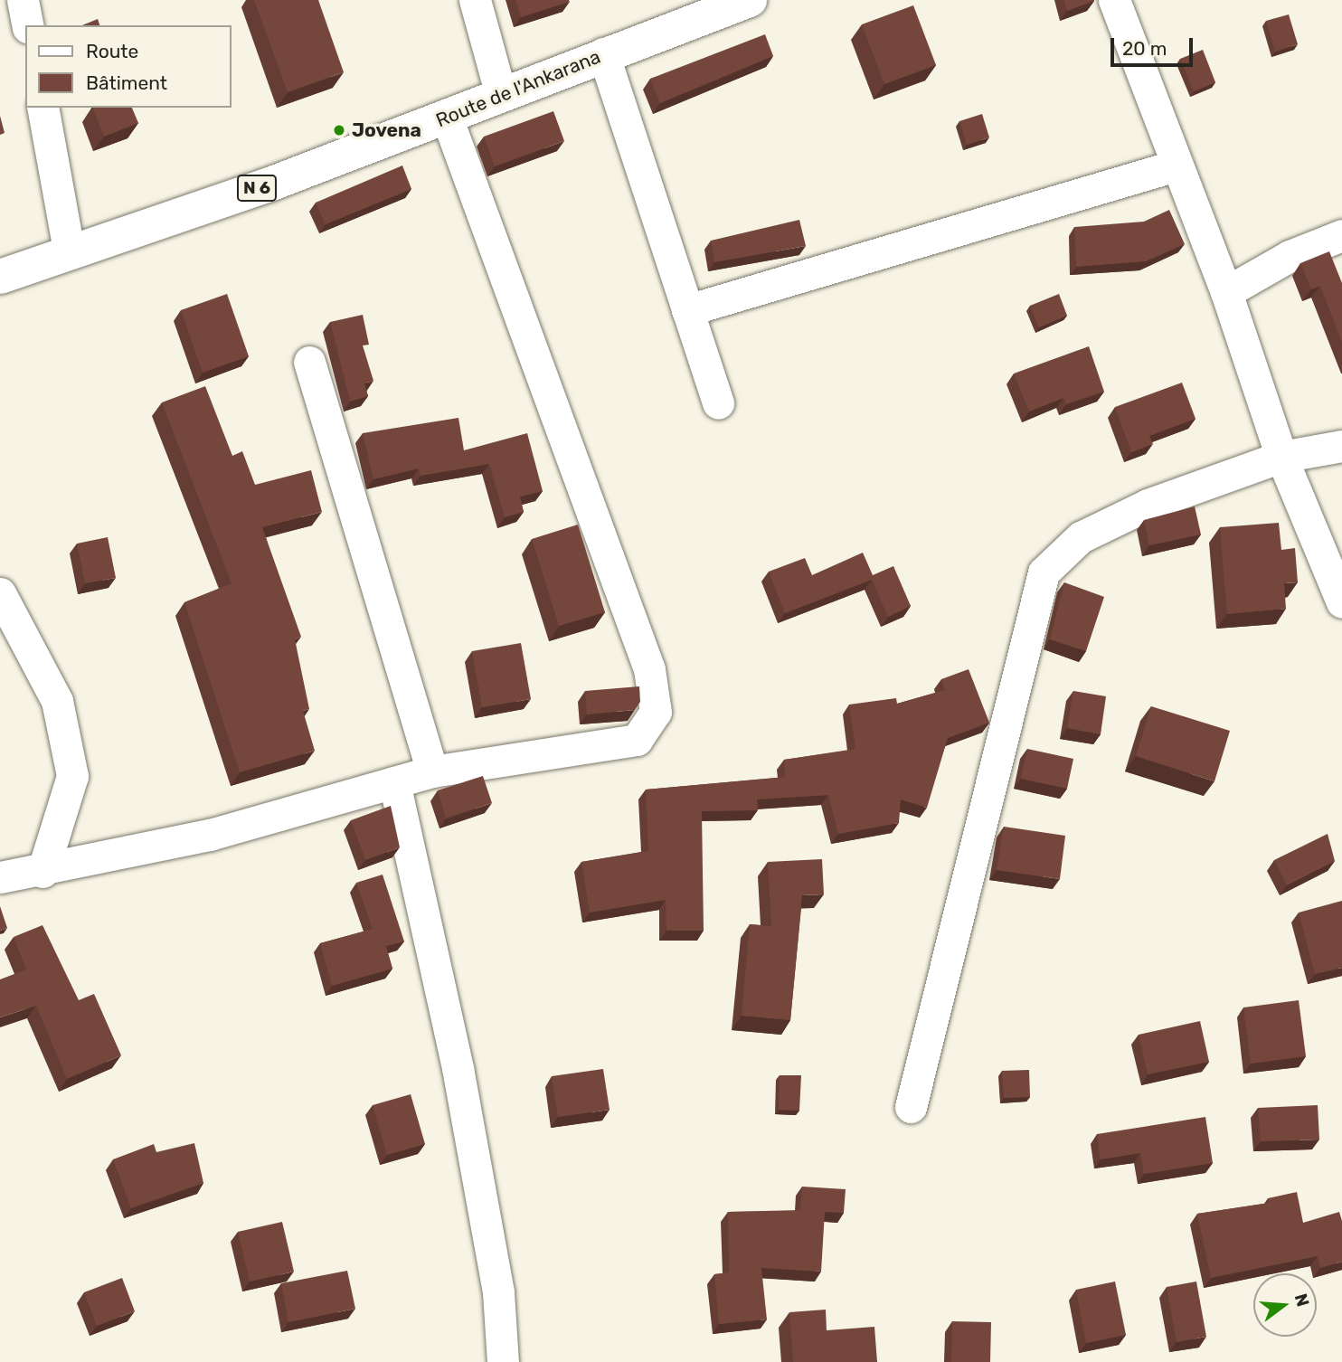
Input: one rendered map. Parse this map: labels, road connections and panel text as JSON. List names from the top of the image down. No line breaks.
{"streets":{"main road":["Route de l'Ankarana","N 6"]},"places":["Jovena"],"legend":["Route","Bâtiment"],"scale_bar":"20 m","north":"right"}
